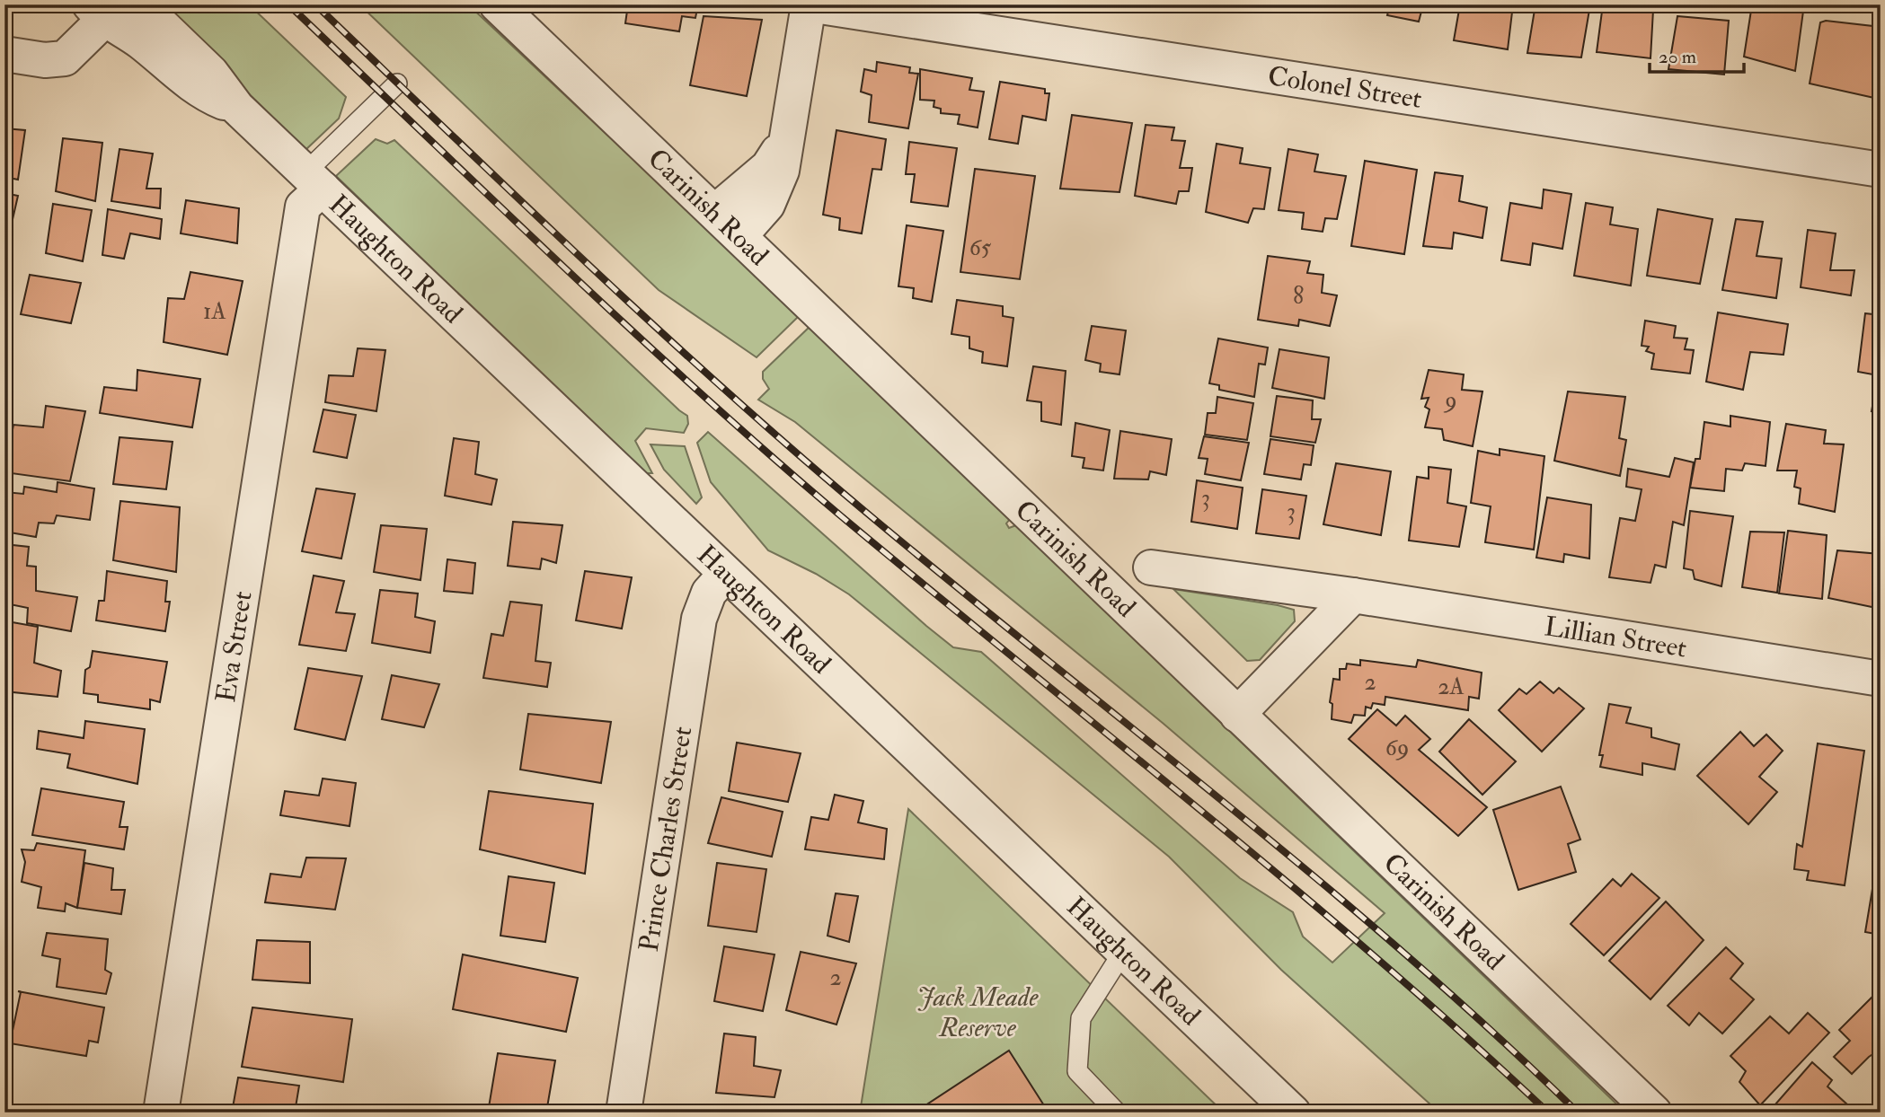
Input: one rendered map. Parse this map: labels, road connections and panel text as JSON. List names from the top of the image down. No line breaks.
{"streets":{"street":["Colonel Street","Carinish Road","Haughton Road","Lillian Street","Eva Street","Prince Charles Street"]},"crossings":[["Haughton Road","Eva Street"],["Haughton Road","Prince Charles Street"]],"parks":["Jack Meade Reserve"],"house_numbers":["65","8","1A","9","3","3","2","2A","69","2"],"scale_bar":"20 m"}
